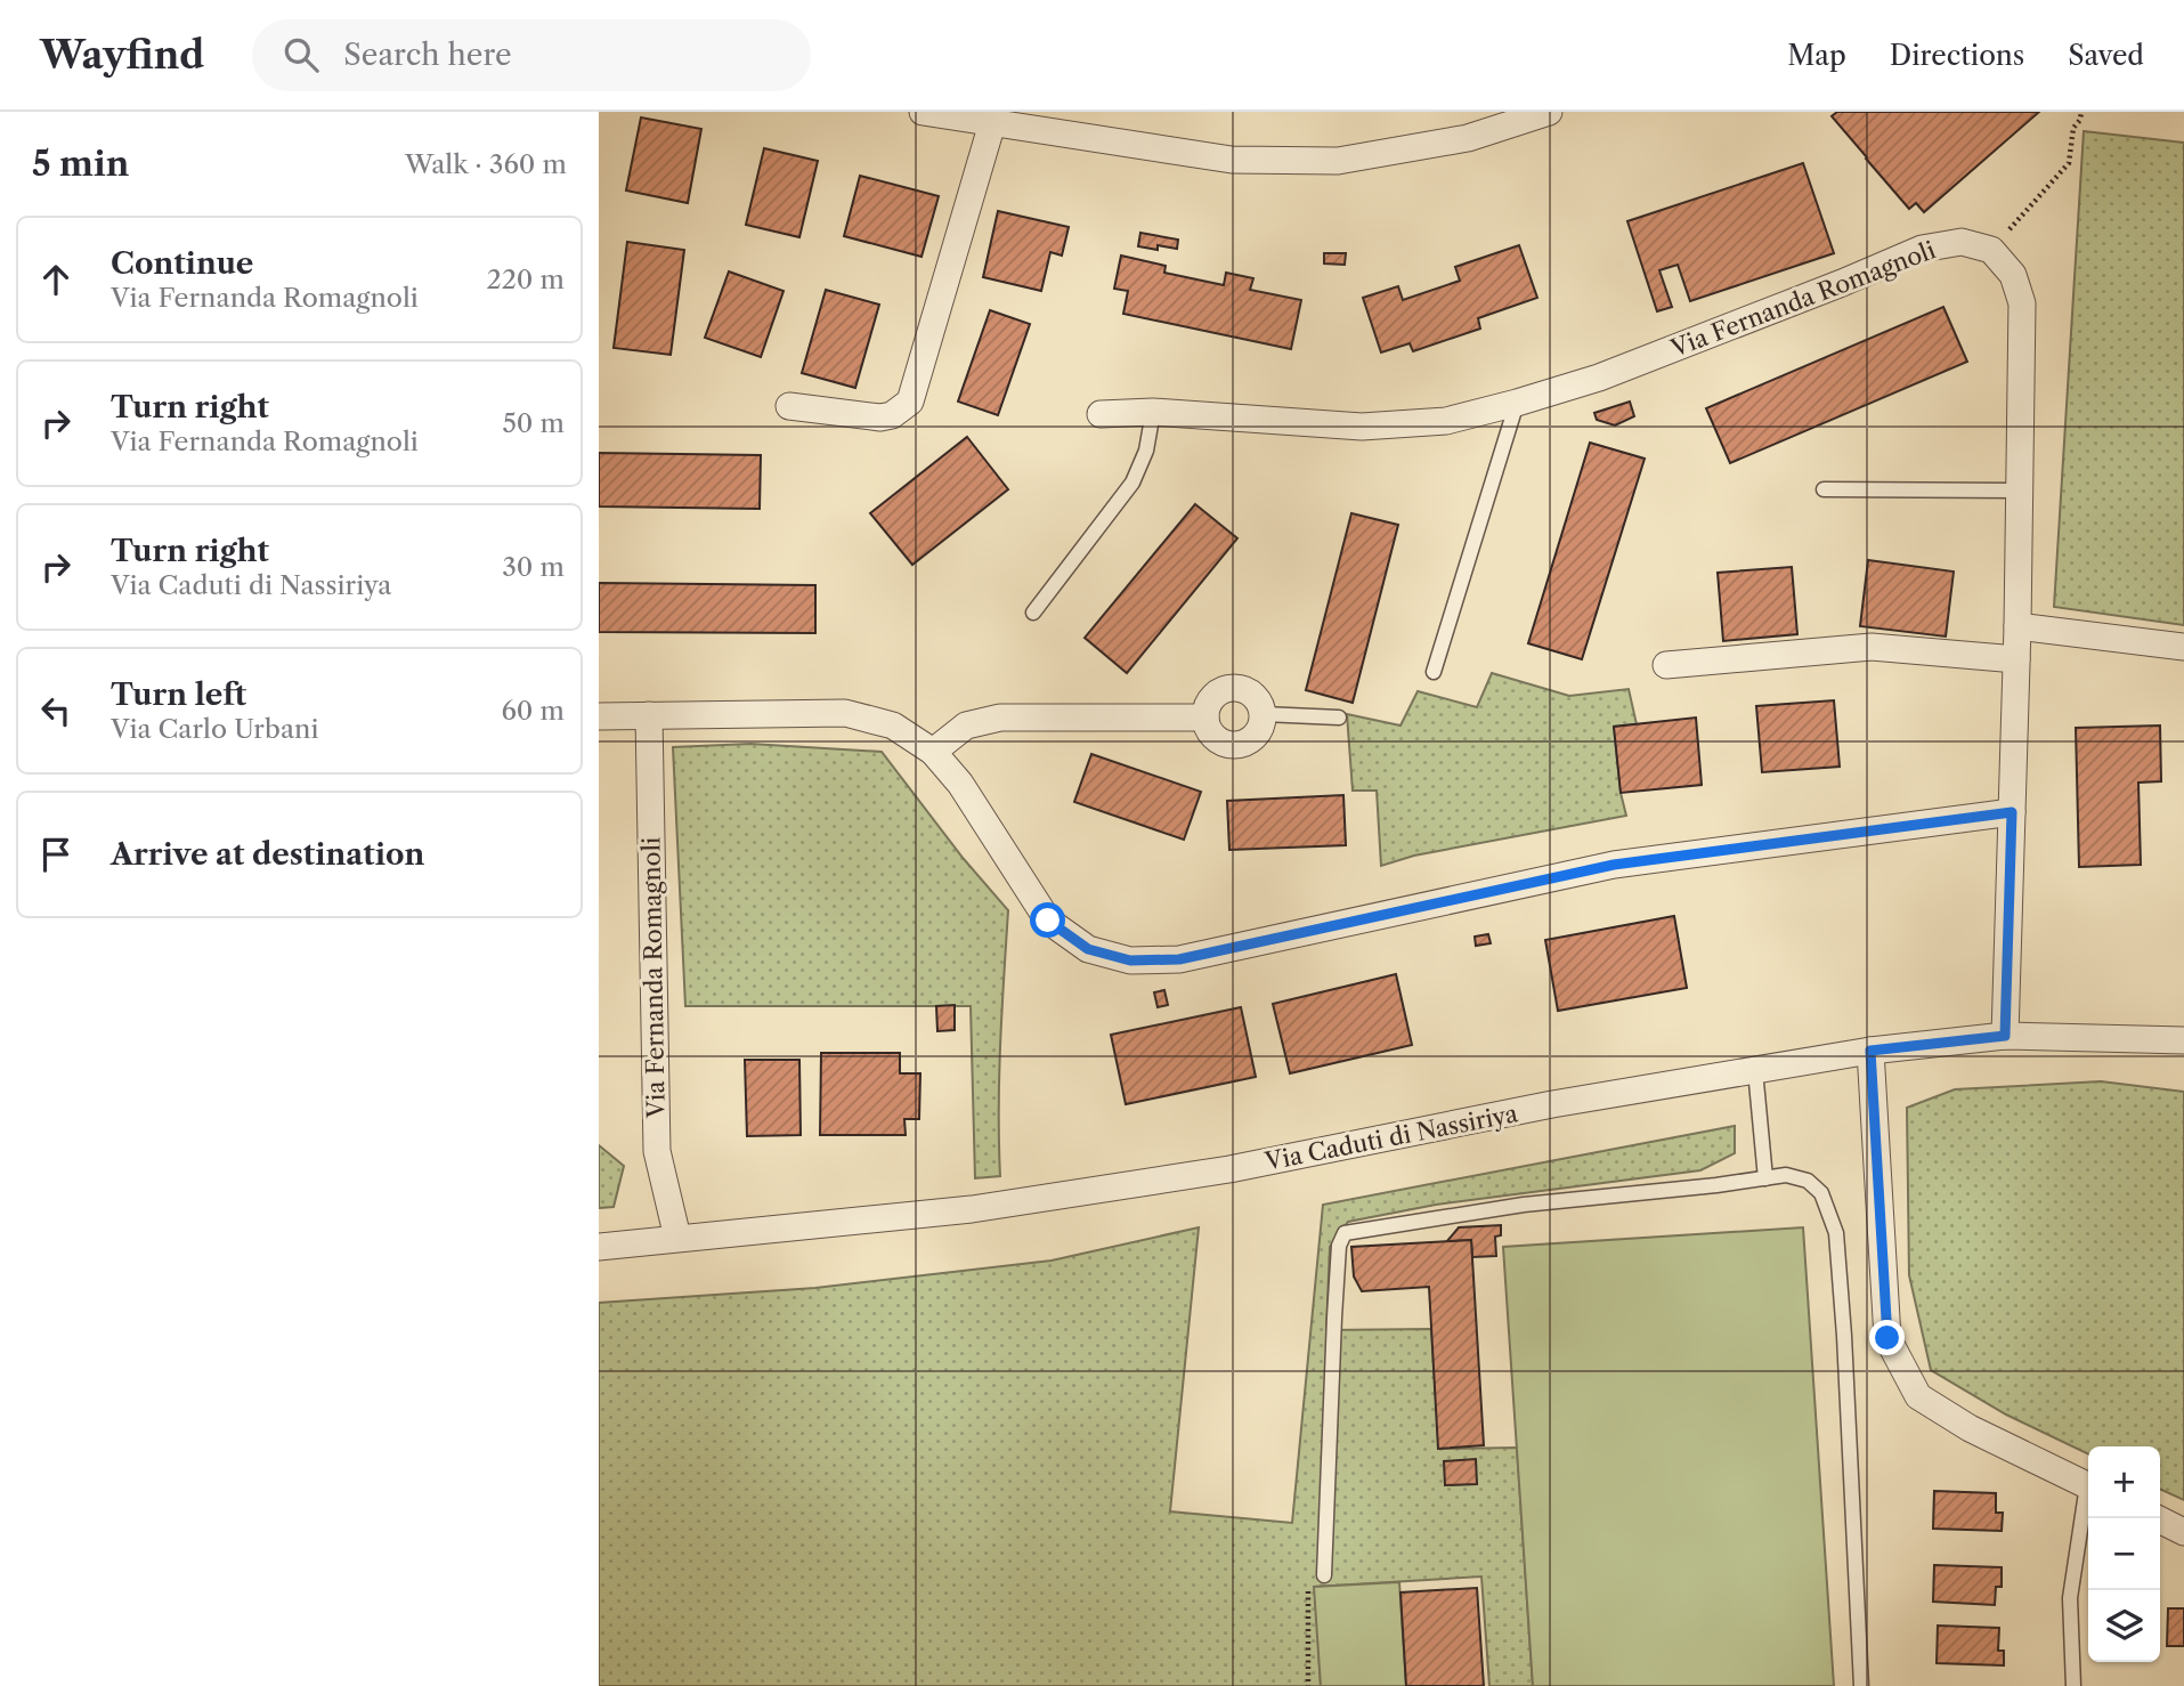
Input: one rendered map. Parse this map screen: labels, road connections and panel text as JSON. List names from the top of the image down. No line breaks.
{"streets":{"street":["Via Fernanda Romagnoli","Via Caduti di Nassiriya"]},"crossings":[["Via Fernanda Romagnoli","Via Caduti di Nassiriya"]],"page":{"header":"Wayfind","search":"Search here","nav":["Map","Directions","Saved"],"heading":["5 min","Walk · 360 m"],"list":[["Continue","Via Fernanda Romagnoli","220 m"],["Turn right","Via Fernanda Romagnoli","50 m"],["Turn right","Via Caduti di Nassiriya","30 m"],["Turn left","Via Carlo Urbani","60 m"],"Arrive at destination"],"map_buttons":["+","−"]}}
